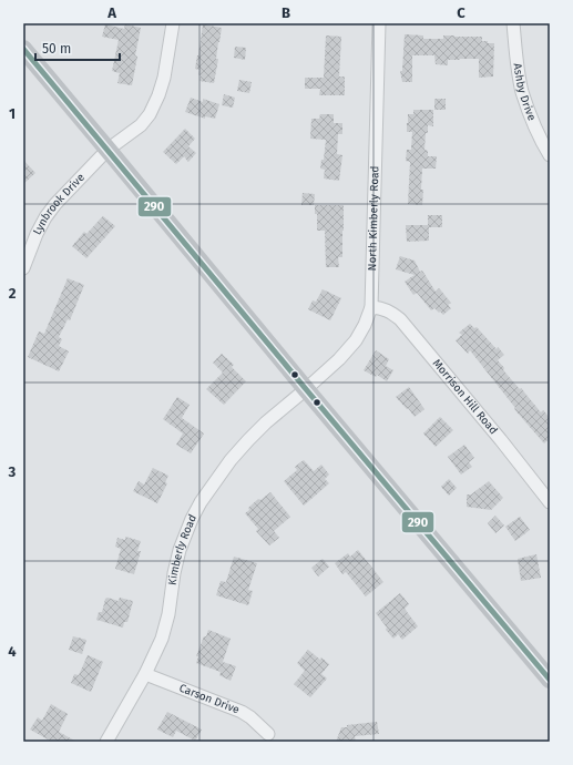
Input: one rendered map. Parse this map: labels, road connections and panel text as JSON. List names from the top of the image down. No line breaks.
{"streets":{"street":["Ashby Drive","Lynbrook Drive","North Kimberly Road","Morrison Hill Road","Kimberly Road","Carson Drive"]},"crossings":[["North Kimberly Road","Morrison Hill Road"],["North Kimberly Road","Kimberly Road"],["Kimberly Road","Carson Drive"]],"lines":["transit line 290"],"scale_bar":"50 m","grid":{"columns":["A","B","C"],"rows":["1","2","3","4"]}}
